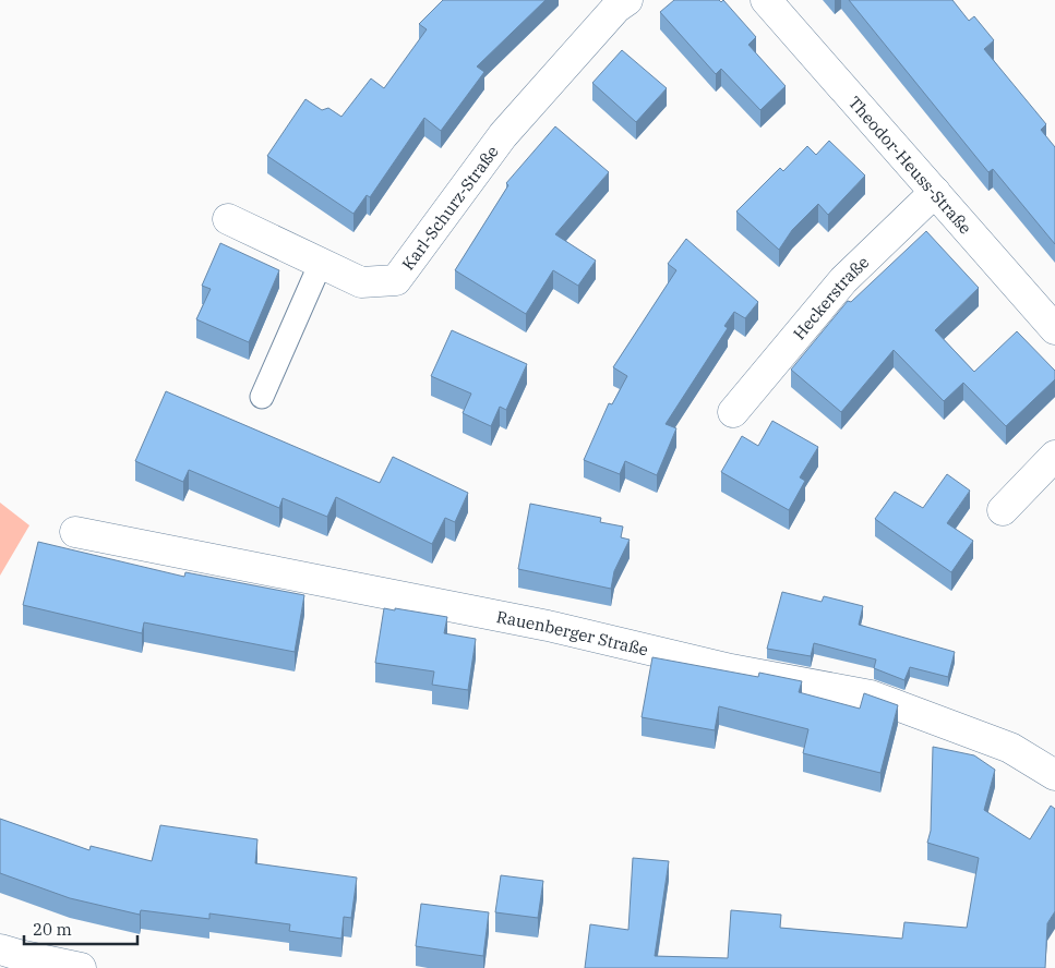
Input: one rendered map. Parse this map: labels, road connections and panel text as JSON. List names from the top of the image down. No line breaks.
{"streets":{"street":["Theodor-Heuss-Straße","Karl-Schurz-Straße","Heckerstraße","Rauenberger Straße"]},"crossings":[["Theodor-Heuss-Straße","Heckerstraße"]],"scale_bar":"20 m"}
